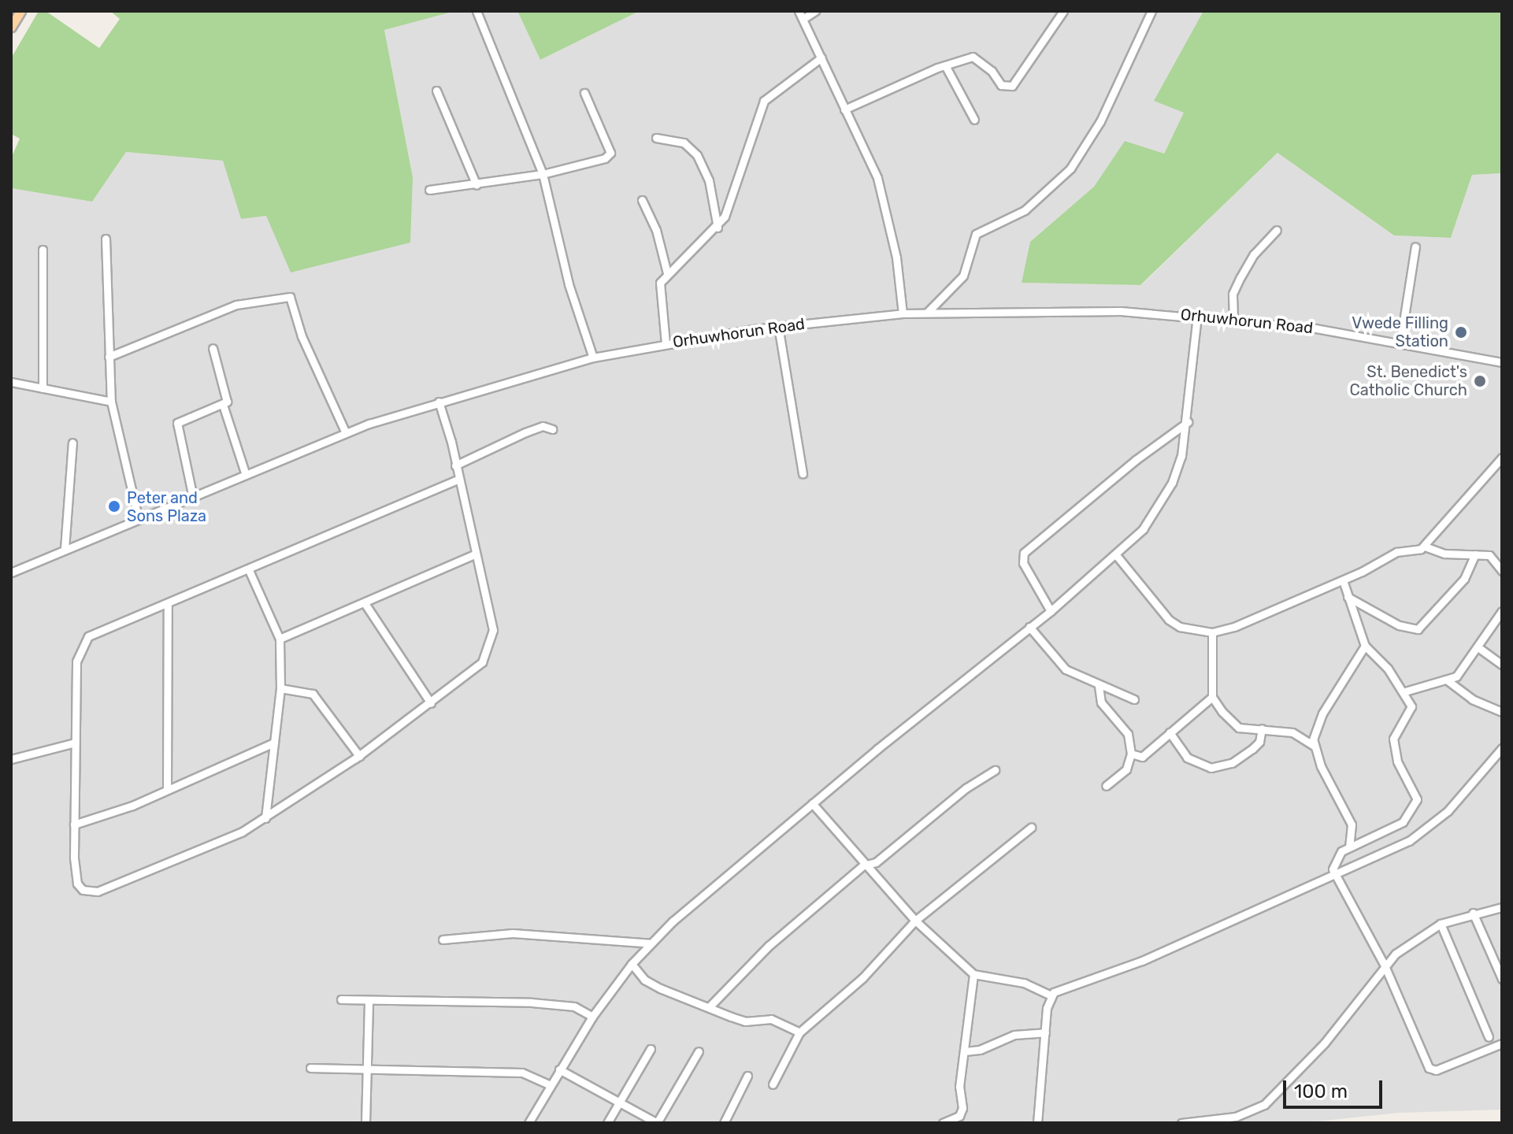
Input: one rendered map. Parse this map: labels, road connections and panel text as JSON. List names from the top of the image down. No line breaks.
{"streets":{"street":["Orhuwhorun Road"]},"places":["Vwede Filling Station","St. Benedict's Catholic Church","Peter and Sons Plaza"],"scale_bar":"100 m"}
